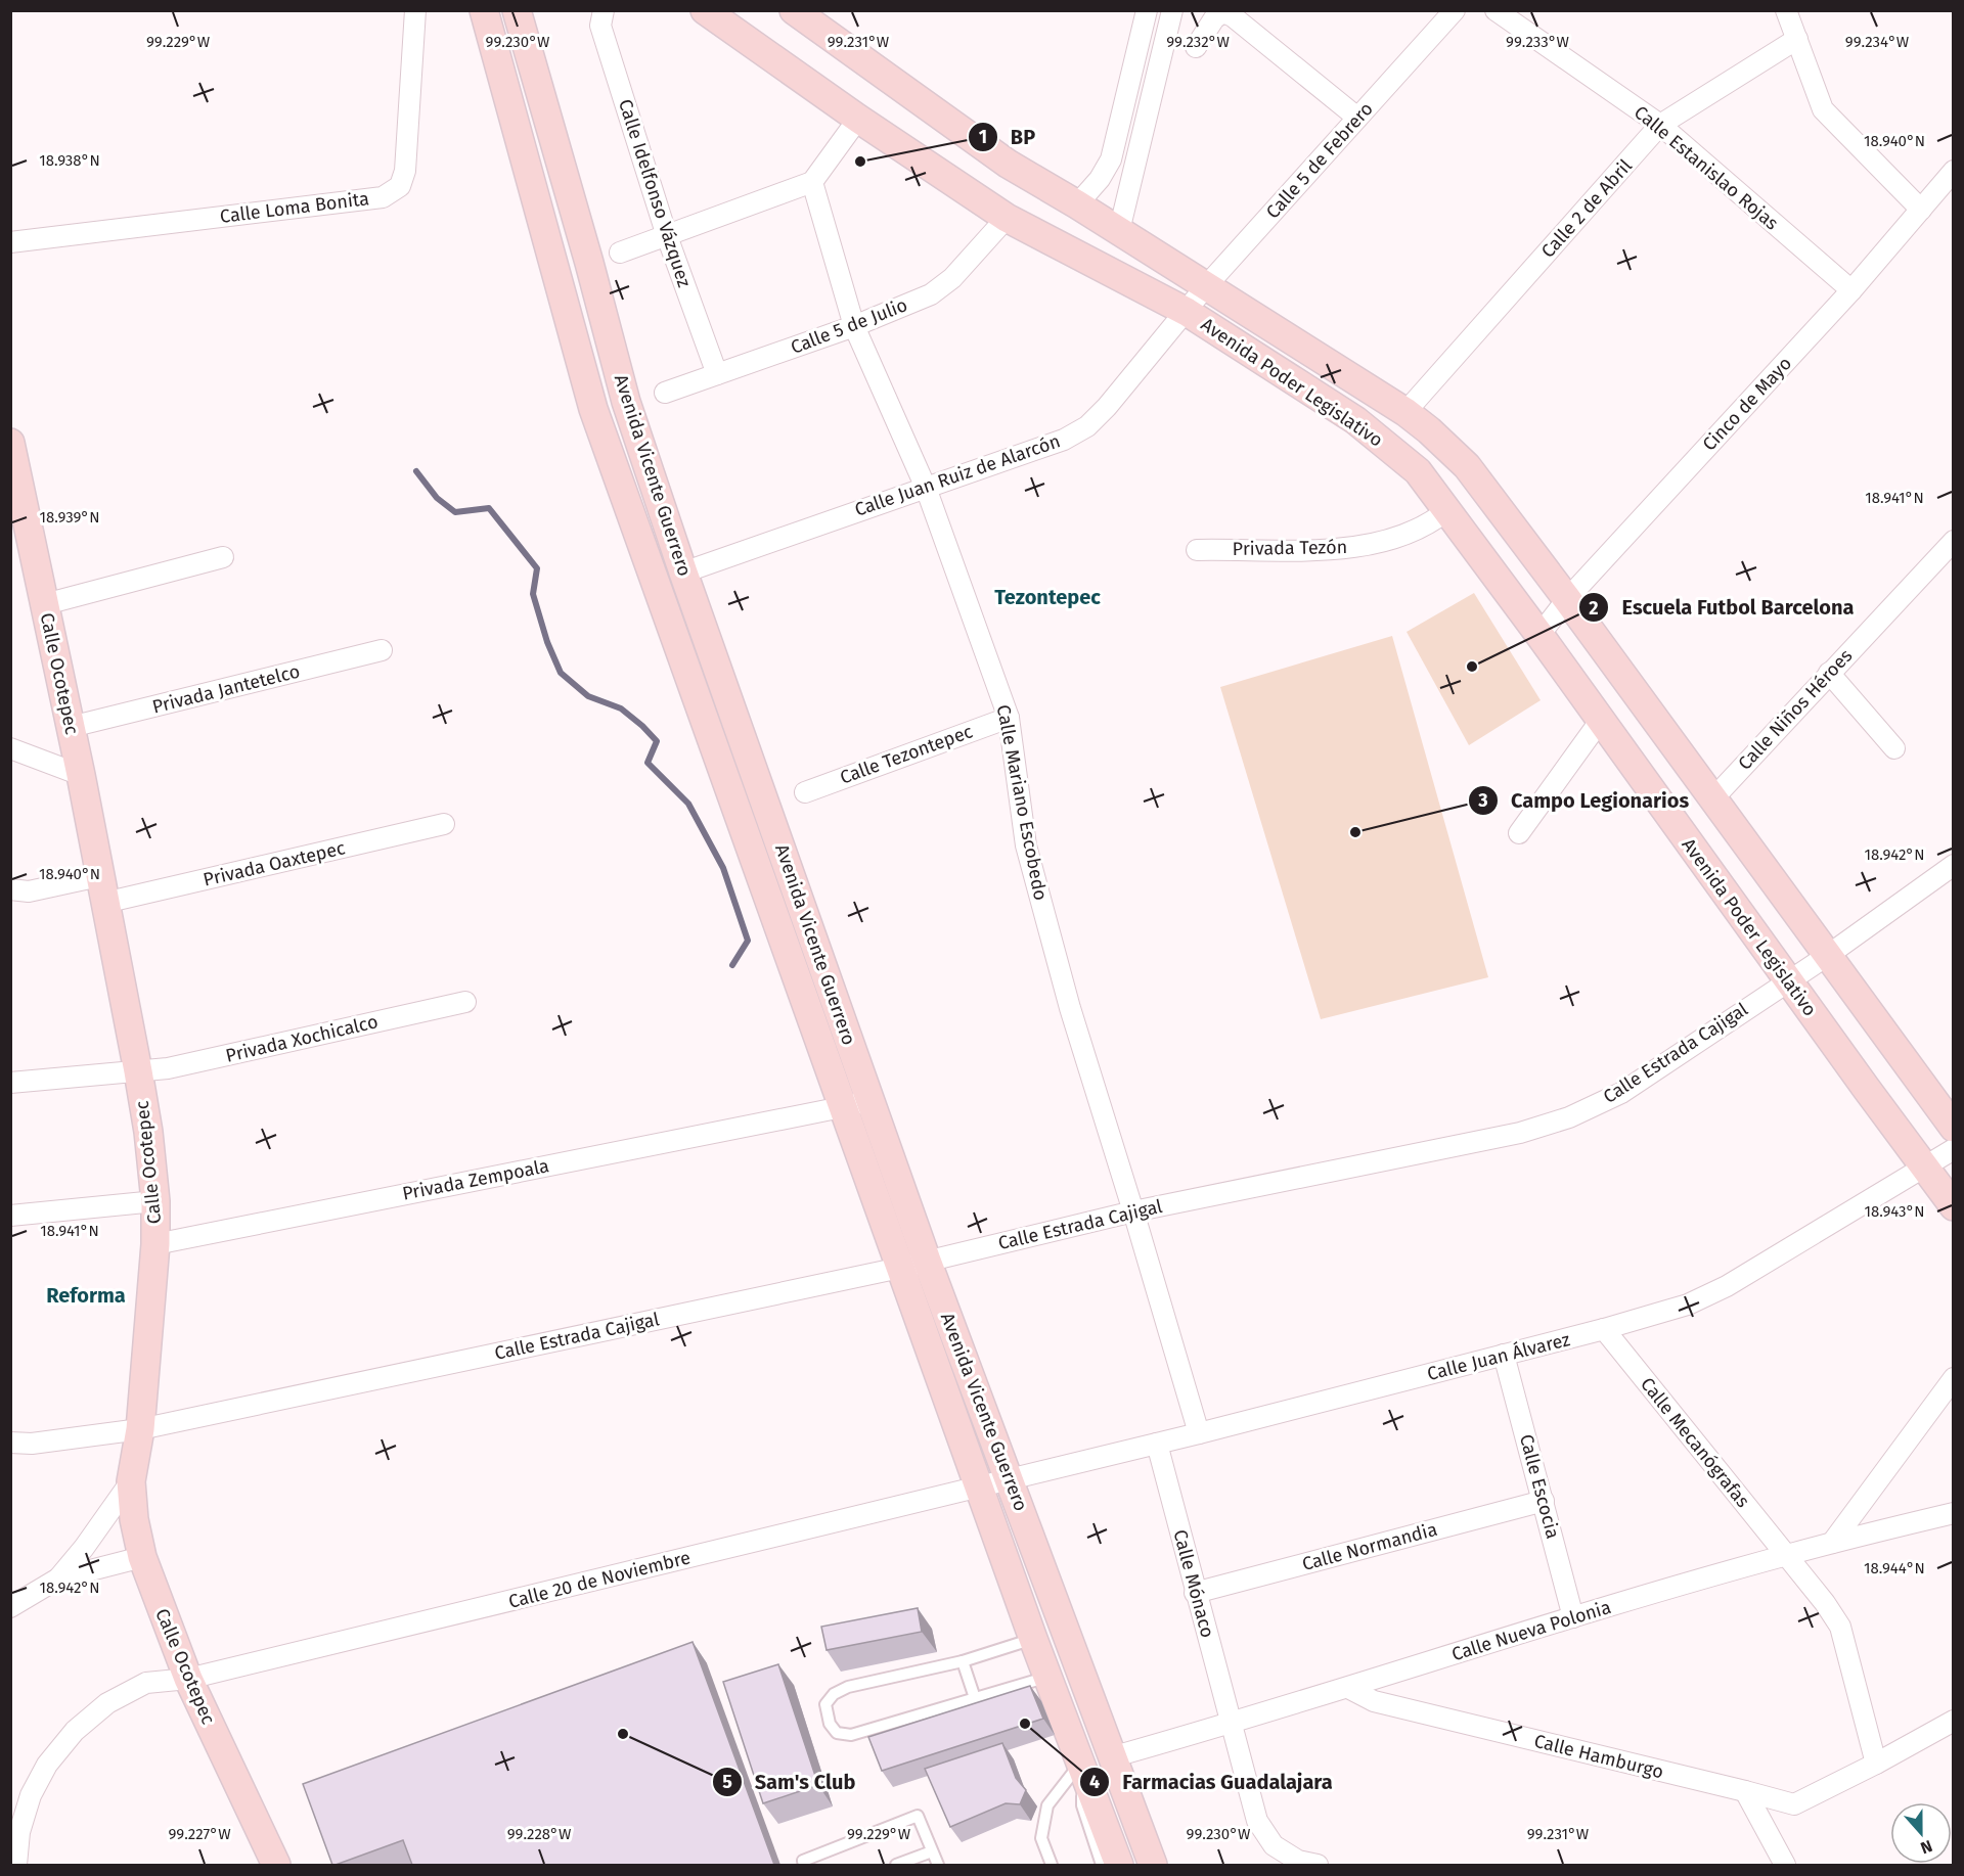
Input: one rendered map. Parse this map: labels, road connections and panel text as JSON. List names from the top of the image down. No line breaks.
{"streets":{"main road":["Avenida Poder Legislativo","Avenida Vicente Guerrero","Calle Ocotepec"],"street":["Calle 5 de Febrero","Calle Estanislao Rojas","Calle Idelfonso Vázquez","Calle Loma Bonita","Calle 2 de Abril","Calle 5 de Julio","Cinco de Mayo","Calle Juan Ruiz de Alarcón","Privada Tezón","Privada Jantetelco","Calle Niños Héroes","Calle Tezontepec","Calle Mariano Escobedo","Privada Oaxtepec","Privada Xochicalco","Calle Estrada Cajigal","Privada Zempoala","Calle Juan Álvarez","Calle Mecanógrafas","Calle Escocia","Calle Normandia","Calle 20 de Noviembre","Calle Mónaco","Calle Nueva Polonia","Calle Hamburgo"]},"crossings":[["Calle 5 de Febrero","Avenida Poder Legislativo"],["Calle 5 de Febrero","Calle Juan Ruiz de Alarcón"],["Calle Estanislao Rojas","Calle 2 de Abril"],["Calle Estanislao Rojas","Cinco de Mayo"],["Calle Idelfonso Vázquez","Calle 5 de Julio"],["Calle 2 de Abril","Avenida Poder Legislativo"],["Calle 5 de Julio","Avenida Poder Legislativo"],["Calle 5 de Julio","Calle Mariano Escobedo"],["Avenida Poder Legislativo","Cinco de Mayo"],["Avenida Poder Legislativo","Calle Juan Ruiz de Alarcón"],["Avenida Poder Legislativo","Privada Tezón"],["Avenida Poder Legislativo","Calle Niños Héroes"],["Avenida Poder Legislativo","Calle Estrada Cajigal"],["Avenida Poder Legislativo","Calle Juan Álvarez"],["Avenida Vicente Guerrero","Calle Juan Ruiz de Alarcón"],["Avenida Vicente Guerrero","Calle Estrada Cajigal"],["Avenida Vicente Guerrero","Privada Zempoala"],["Avenida Vicente Guerrero","Calle Juan Álvarez"],["Avenida Vicente Guerrero","Calle 20 de Noviembre"],["Avenida Vicente Guerrero","Calle Nueva Polonia"],["Calle Juan Ruiz de Alarcón","Calle Mariano Escobedo"],["Calle Ocotepec","Privada Jantetelco"],["Calle Ocotepec","Privada Oaxtepec"],["Calle Ocotepec","Privada Xochicalco"],["Calle Ocotepec","Calle Estrada Cajigal"],["Calle Ocotepec","Privada Zempoala"],["Calle Ocotepec","Calle 20 de Noviembre"],["Calle Tezontepec","Calle Mariano Escobedo"],["Calle Mariano Escobedo","Calle Estrada Cajigal"],["Calle Mariano Escobedo","Calle Juan Álvarez"],["Calle Juan Álvarez","Calle Mecanógrafas"],["Calle Juan Álvarez","Calle Escocia"],["Calle Juan Álvarez","Calle 20 de Noviembre"],["Calle Juan Álvarez","Calle Mónaco"],["Calle Mecanógrafas","Calle Nueva Polonia"],["Calle Mecanógrafas","Calle Hamburgo"],["Calle Escocia","Calle Normandia"],["Calle Escocia","Calle Nueva Polonia"],["Calle Normandia","Calle Mónaco"],["Calle Mónaco","Calle Nueva Polonia"],["Calle Nueva Polonia","Calle Hamburgo"]],"districts":["Tezontepec","Reforma"],"places":["BP","Escuela Futbol Barcelona","Campo Legionarios","Farmacias Guadalajara","Sam's Club"],"north":"bottom","coordinates":["99.234°W","99.229°W","99.230°W","99.231°W","99.232°W","99.233°W","18.940°N","18.938°N","18.941°N","18.939°N","18.942°N","18.943°N","18.944°N","99.227°W","99.228°W"]}
